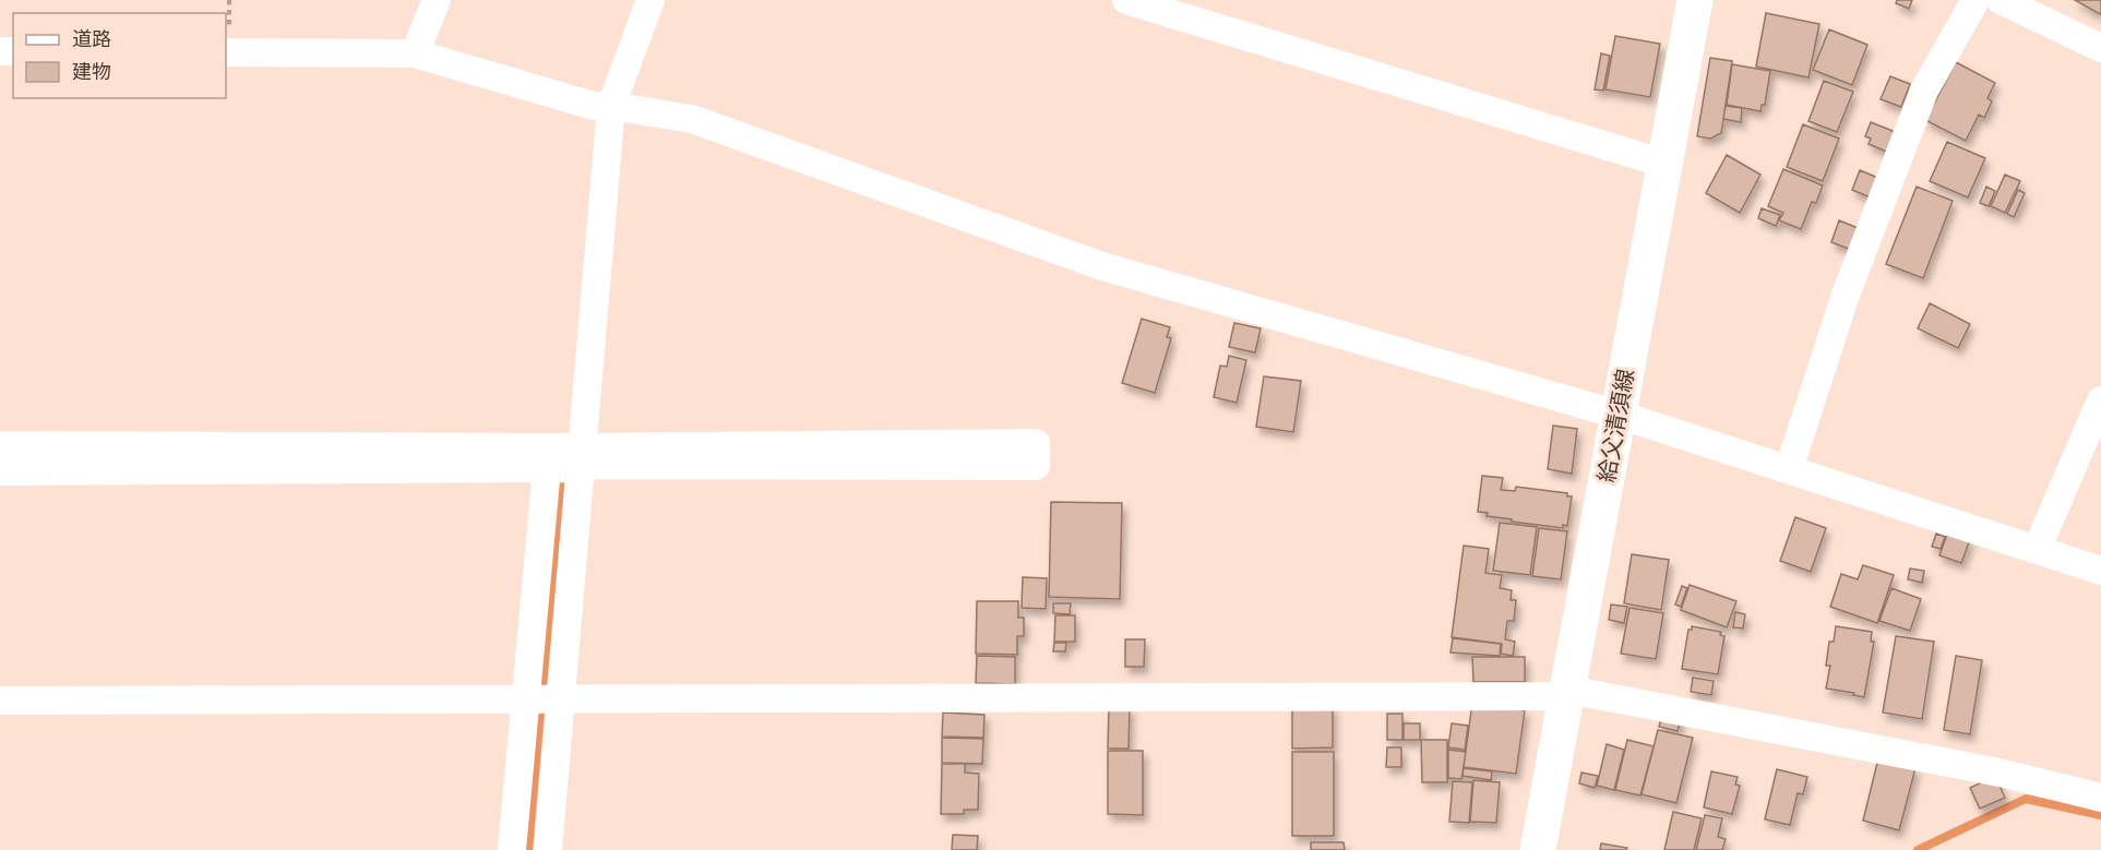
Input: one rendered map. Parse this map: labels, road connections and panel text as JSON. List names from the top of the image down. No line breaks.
{"streets":{"main road":["給父清須線"]},"legend":["道路","建物"]}
